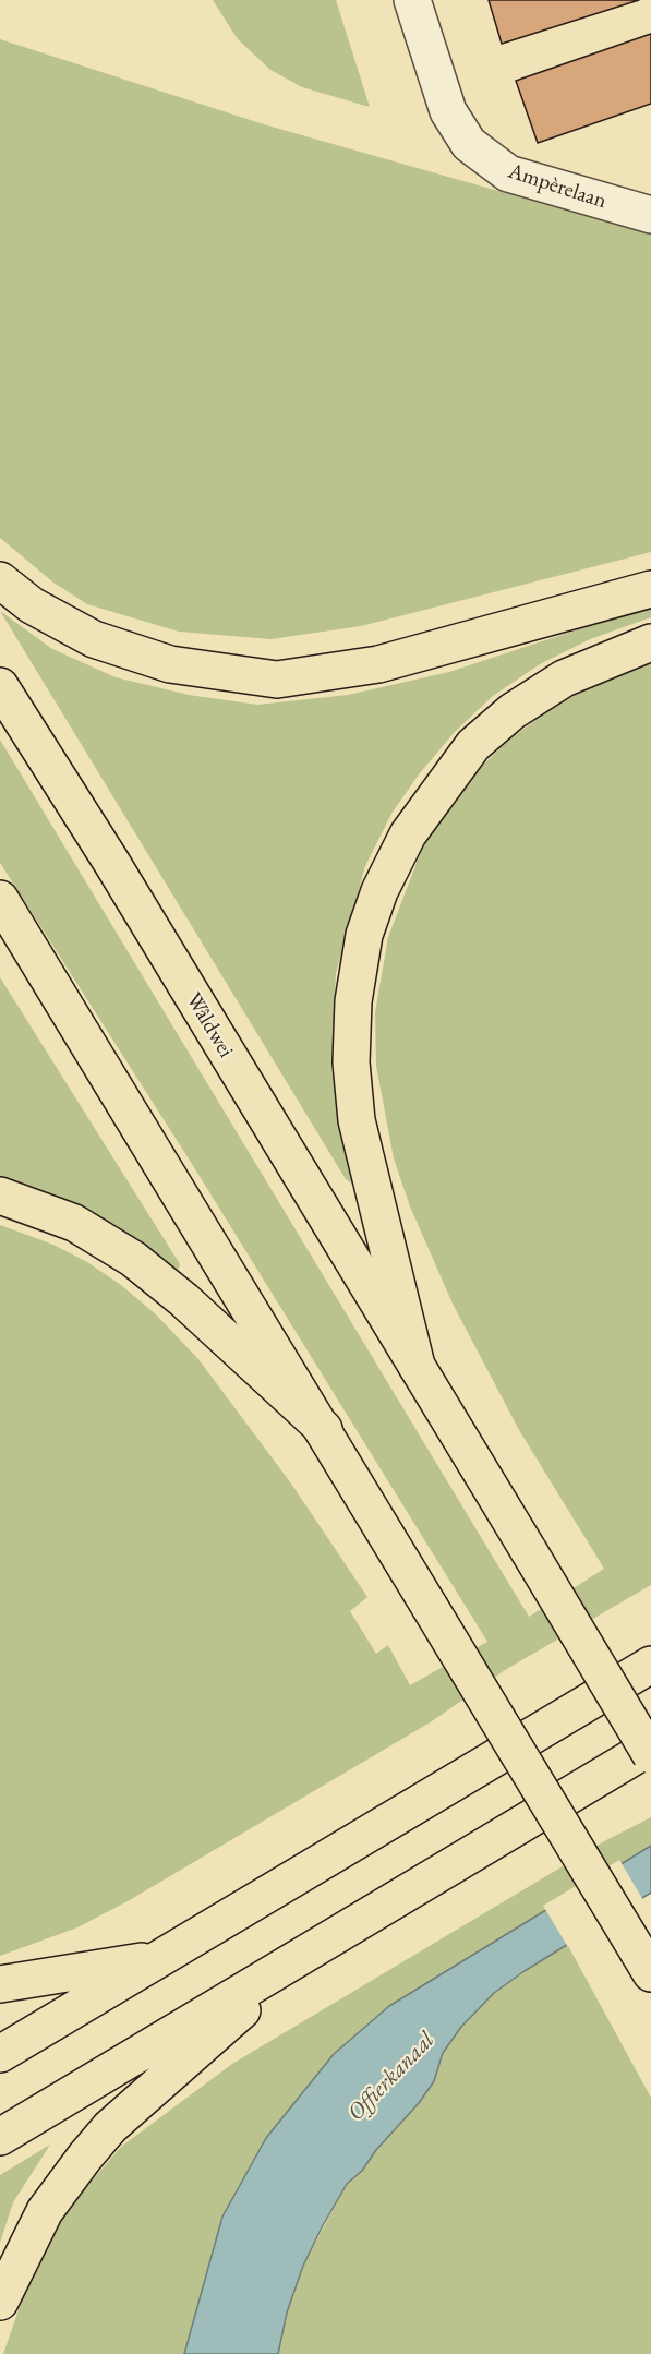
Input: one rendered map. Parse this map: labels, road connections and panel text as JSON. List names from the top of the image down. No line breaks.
{"streets":{"highway":["Wâldwei"],"street":["Ampèrelaan"]},"water":["Offierkanaal"]}
